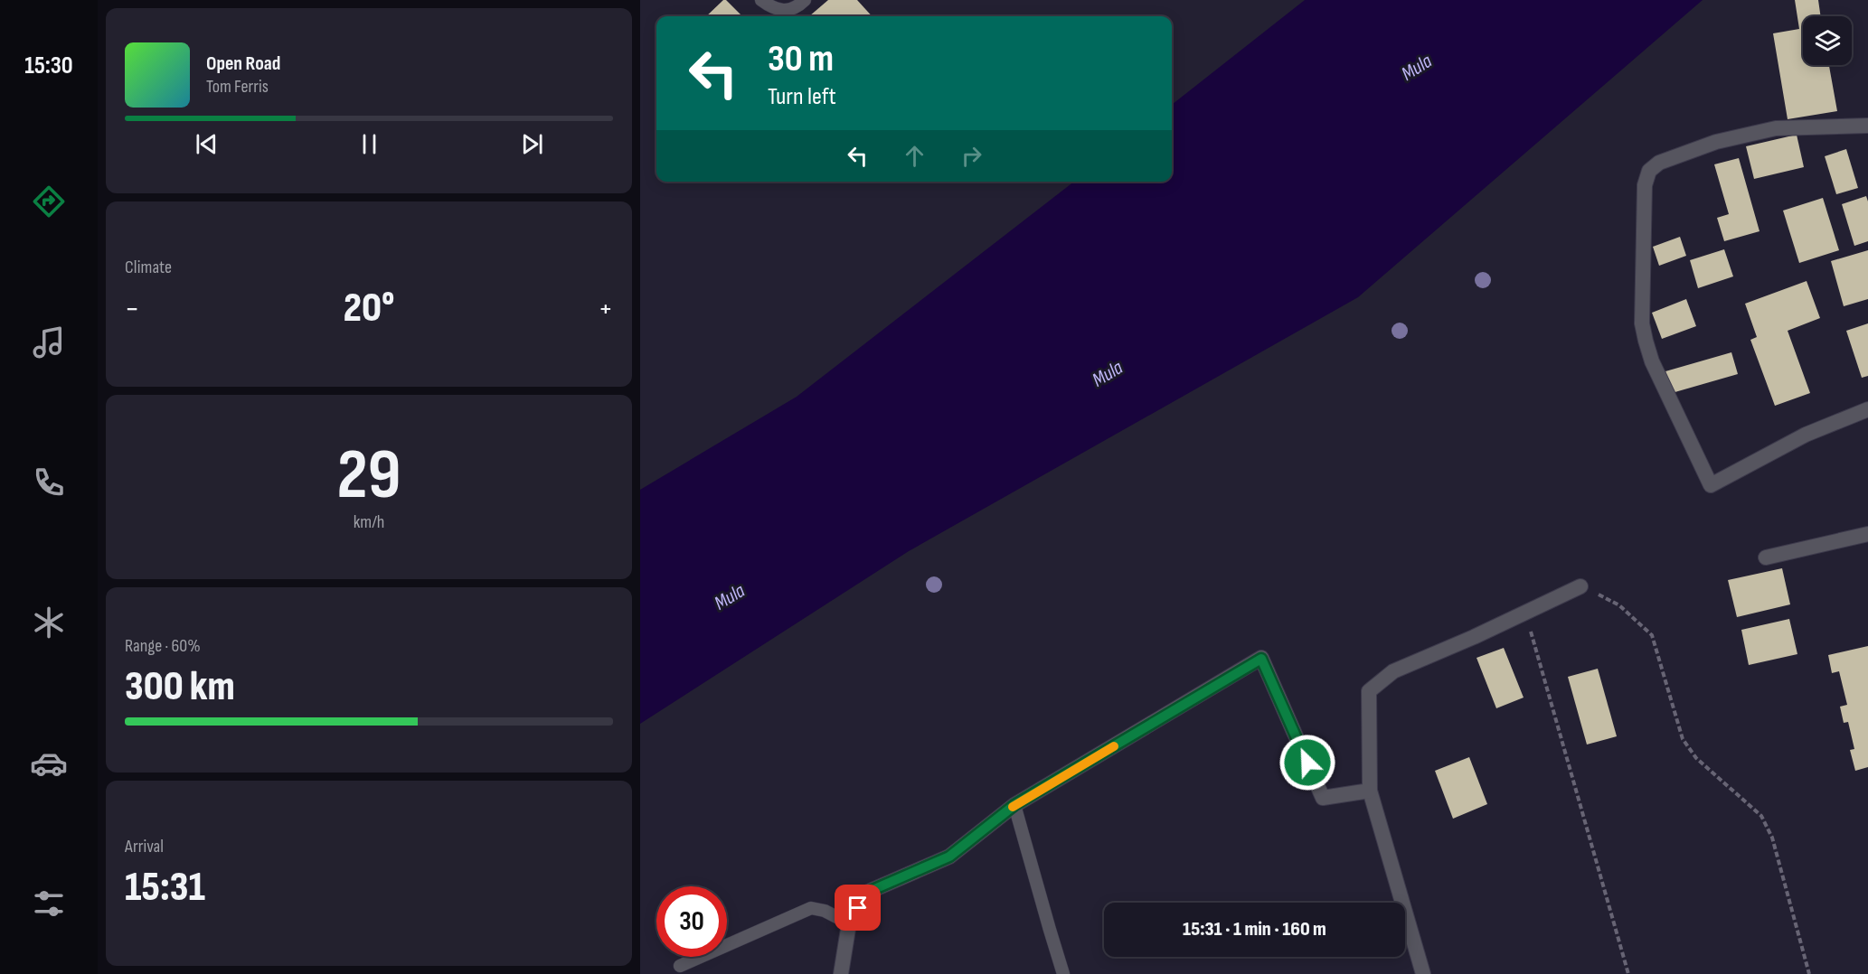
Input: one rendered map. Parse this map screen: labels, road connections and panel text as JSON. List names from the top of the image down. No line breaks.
{"water":["Mula"],"page":{"tabs":"15:30","turn":["30 m","Turn left"],"song":["Open Road","Tom Ferris"],"tile":["Climate",["29","km/h"],["Range · 60%","300 km"],["Arrival","15:31"]],"heat":["−","20°","+"],"limit":"30","trip":"15:31 · 1 min · 160 m"}}
